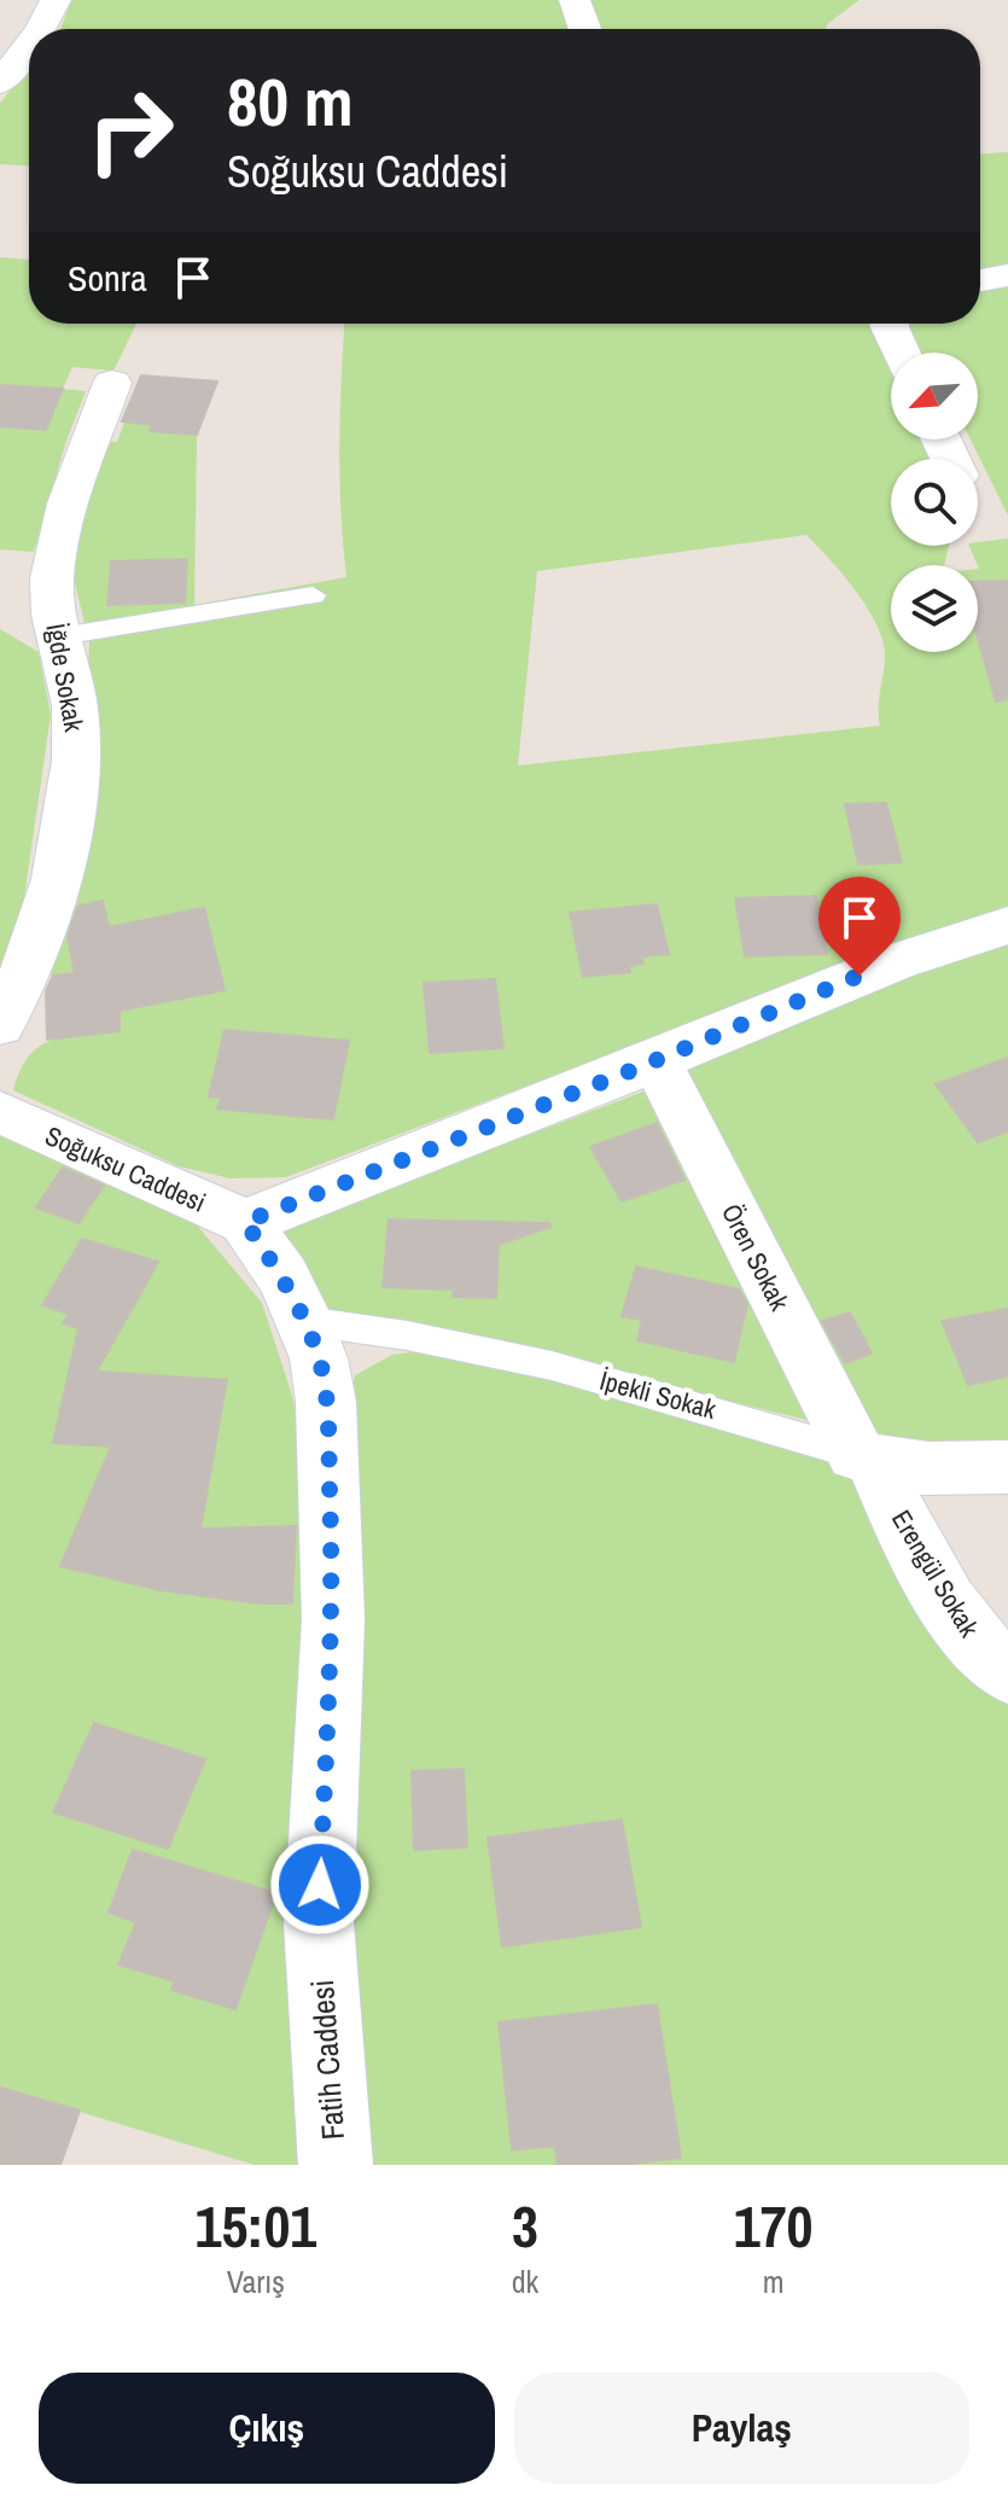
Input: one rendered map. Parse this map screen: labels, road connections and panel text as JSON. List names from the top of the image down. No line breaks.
{"streets":{"street":["İğde Sokak","Soğuksu Caddesi","Ören Sokak","İpekli Sokak","Erengül Sokak","Fatih Caddesi"]},"crossings":[["Soğuksu Caddesi","Fatih Caddesi"],["Ören Sokak","İpekli Sokak"],["Ören Sokak","Erengül Sokak"],["İpekli Sokak","Erengül Sokak"],["İpekli Sokak","Fatih Caddesi"]],"north":"bottom left","page":{"turn":["80 m","Soğuksu Caddesi"],"then":"Sonra","eta":["15:01","Varış","3","dk","170","m"],"buttons":["Çıkış","Paylaş"]}}
